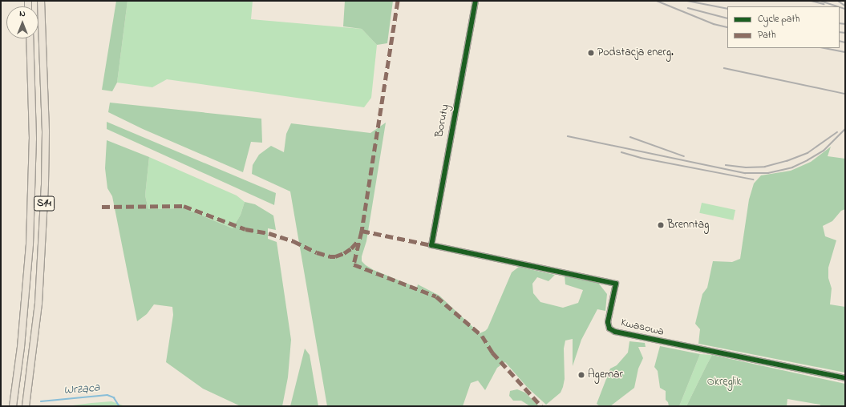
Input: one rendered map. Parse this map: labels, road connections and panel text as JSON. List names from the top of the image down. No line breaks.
{"streets":{"highway":["S14"],"street":["Boruty","Kwasowa"]},"crossings":[["Boruty","Kwasowa"]],"water":["Wrząca"],"parks":["Okręglik"],"places":["Podstacja energ.","Brenntag","Agemar"],"legend":["Cycle path","Path"],"north":"top"}
